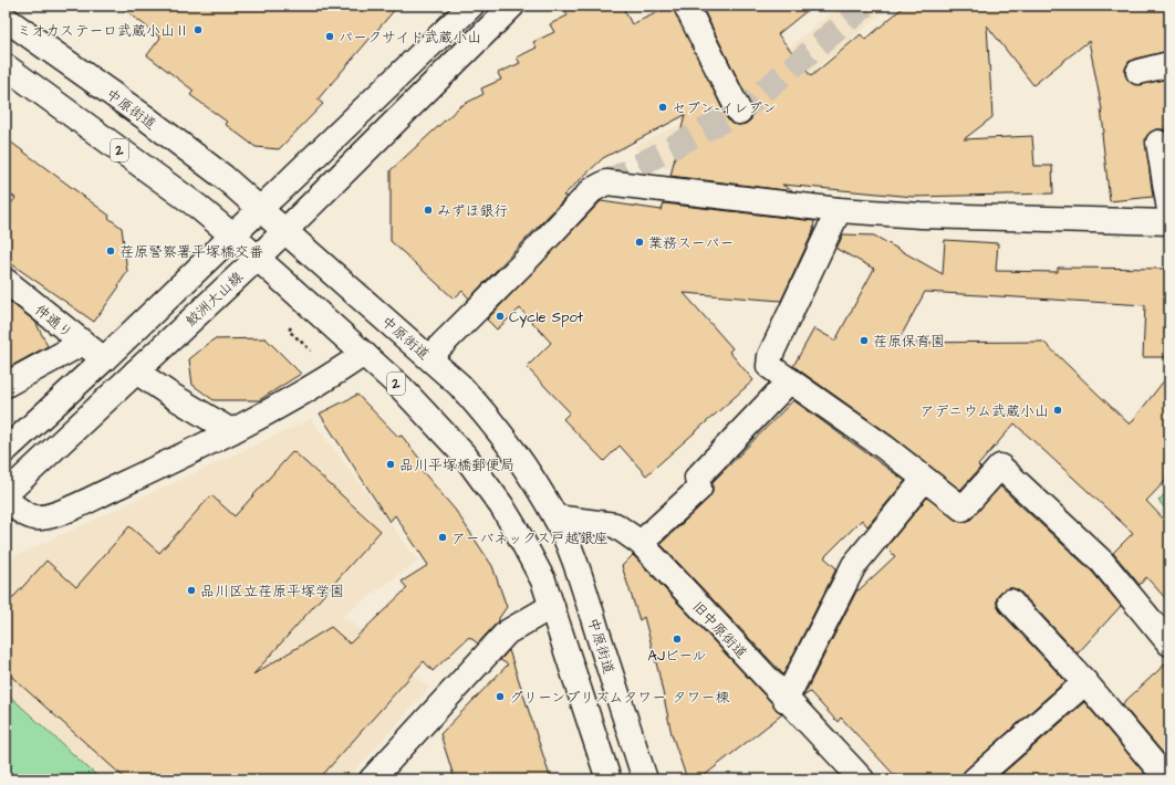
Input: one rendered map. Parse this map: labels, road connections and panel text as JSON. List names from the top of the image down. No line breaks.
{"streets":{"main road":["中原街道","2","鮫洲大山線","仲通り","旧中原街道"]},"crossings":[["中原街道","鮫洲大山線"],["中原街道","旧中原街道"],["2","鮫洲大山線"]],"places":["ミオカステーロ武蔵小山Ⅱ","パークサイド武蔵小山","セブン-イレブン","みずほ銀行","業務スーパー","荏原警察署平塚橋交番","Cycle Spot","荏原保育園","アデニウム武蔵小山","品川平塚橋郵便局","アーバネックス戸越銀座","品川区立荏原平塚学園","AJビール","グリーンプリズムタワー タワー棟"]}
